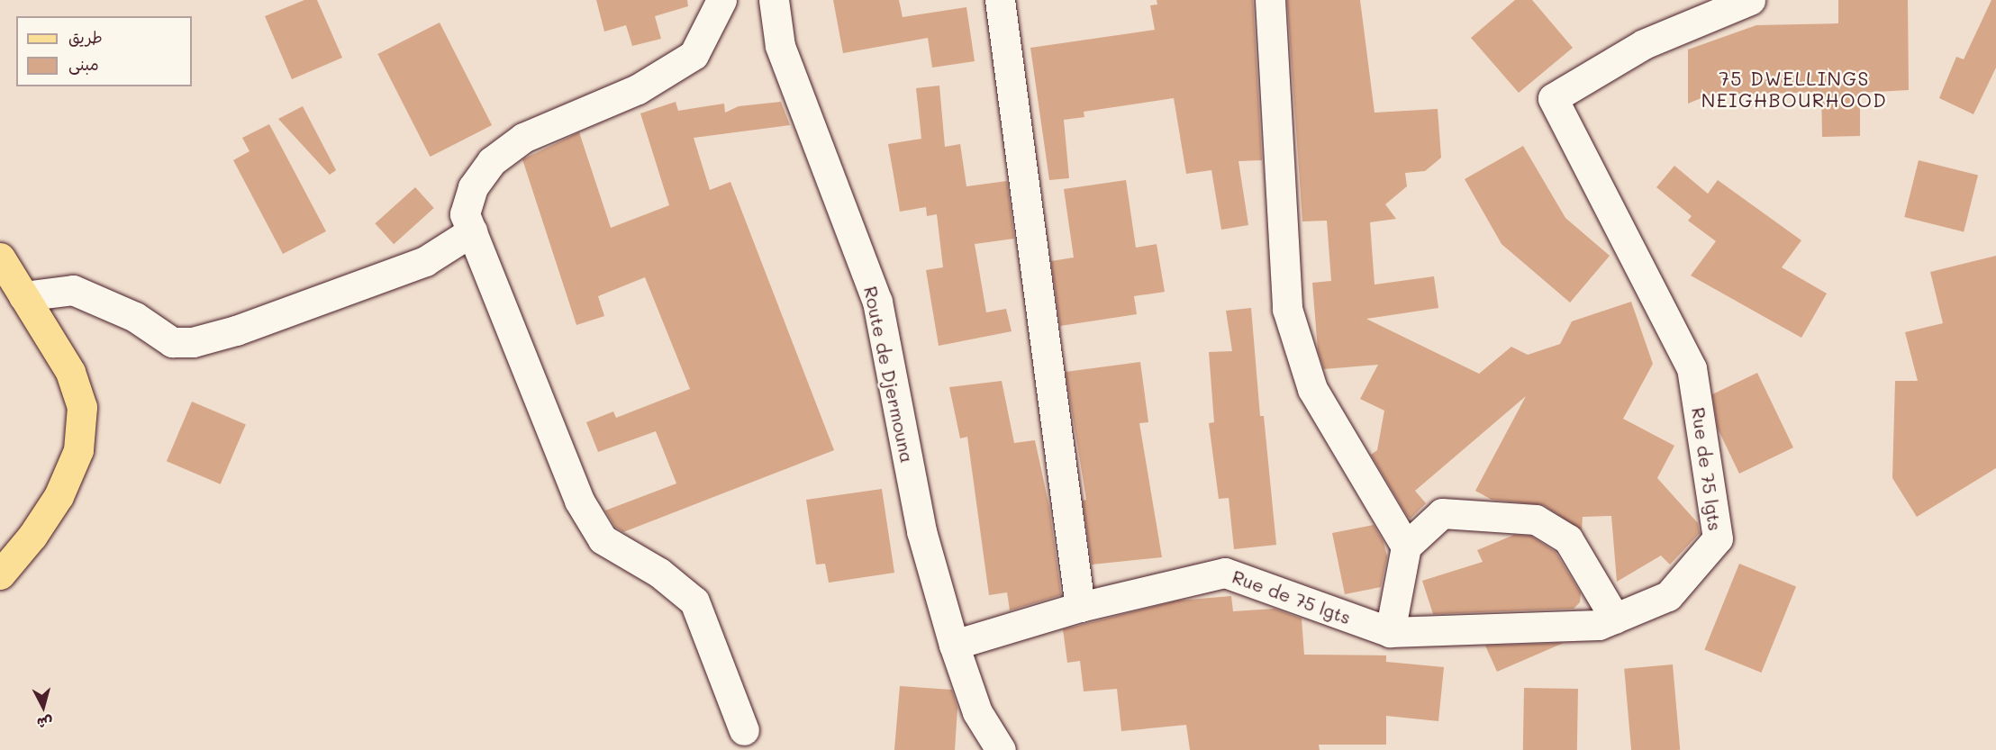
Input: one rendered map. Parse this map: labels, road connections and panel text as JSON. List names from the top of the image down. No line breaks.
{"streets":{"street":["Route de Djermouna","Rue de 75 lgts"]},"crossings":[["Route de Djermouna","Rue de 75 lgts"]],"districts":["75 DWELLINGS NEIGHBOURHOOD"],"legend":["طريق","مبنى"],"north":"bottom"}
